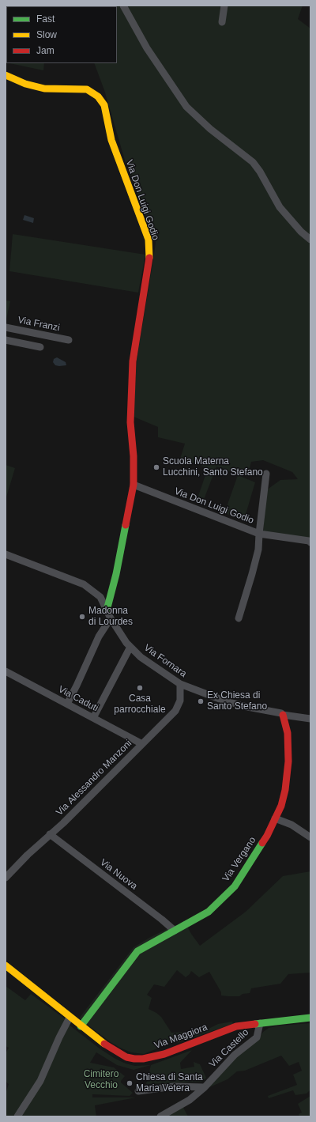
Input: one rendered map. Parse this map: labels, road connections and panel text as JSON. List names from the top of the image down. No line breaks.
{"streets":{"street":["Via Don Luigi Godio","Via Franzi","Via Fornara","Via Caduti","Via Alessandro Manzoni","Via Vergano","Via Nuova","Via Maggiora","Via Castello"]},"crossings":[["Via Don Luigi Godio","Via Fornara"],["Via Fornara","Via Alessandro Manzoni"],["Via Fornara","Via Vergano"],["Via Caduti","Via Alessandro Manzoni"],["Via Alessandro Manzoni","Via Nuova"],["Via Vergano","Via Nuova"],["Via Vergano","Via Maggiora"],["Via Maggiora","Via Castello"]],"parks":["Cimitero Vecchio"],"places":["Scuola Materna Lucchini, Santo Stefano","Madonna di Lourdes","Casa parrocchiale","Ex Chiesa di Santo Stefano","Chiesa di Santa Maria Vetera"],"legend":["Fast","Slow","Jam"]}
